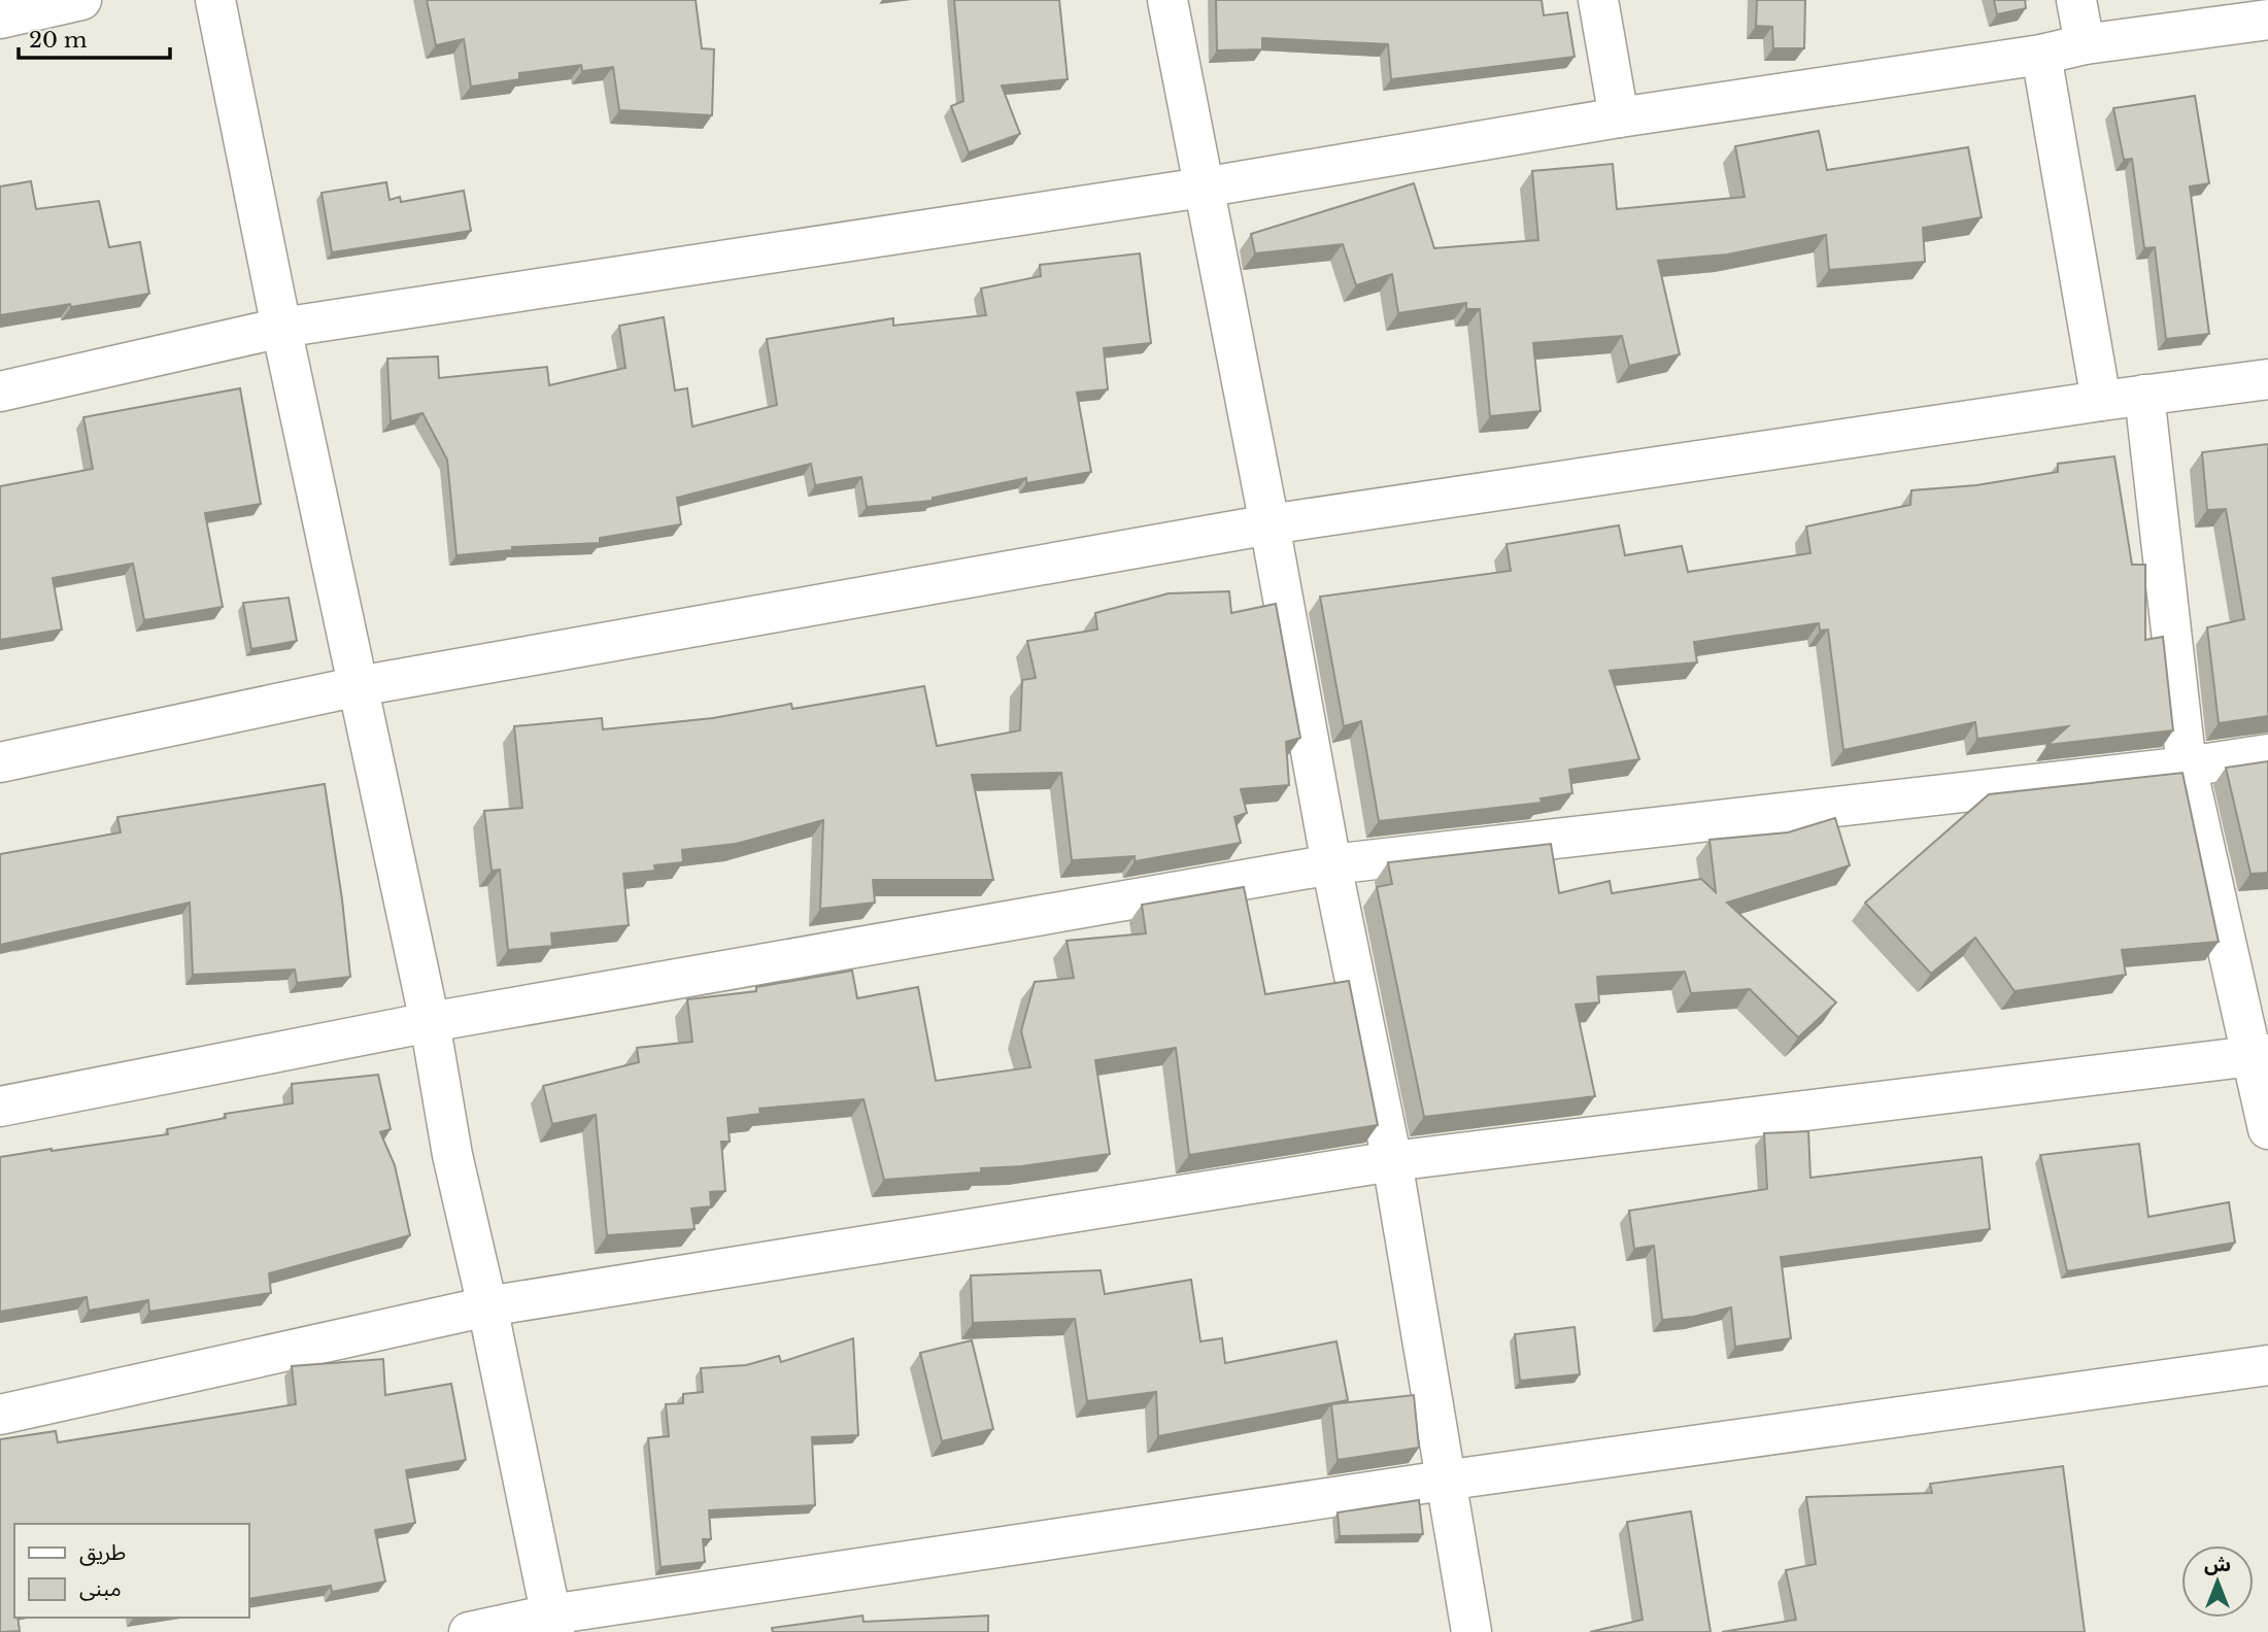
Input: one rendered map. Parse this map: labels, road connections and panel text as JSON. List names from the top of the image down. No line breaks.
{"legend":["طريق","مبنى"],"scale_bar":"20 m","north":"top"}
